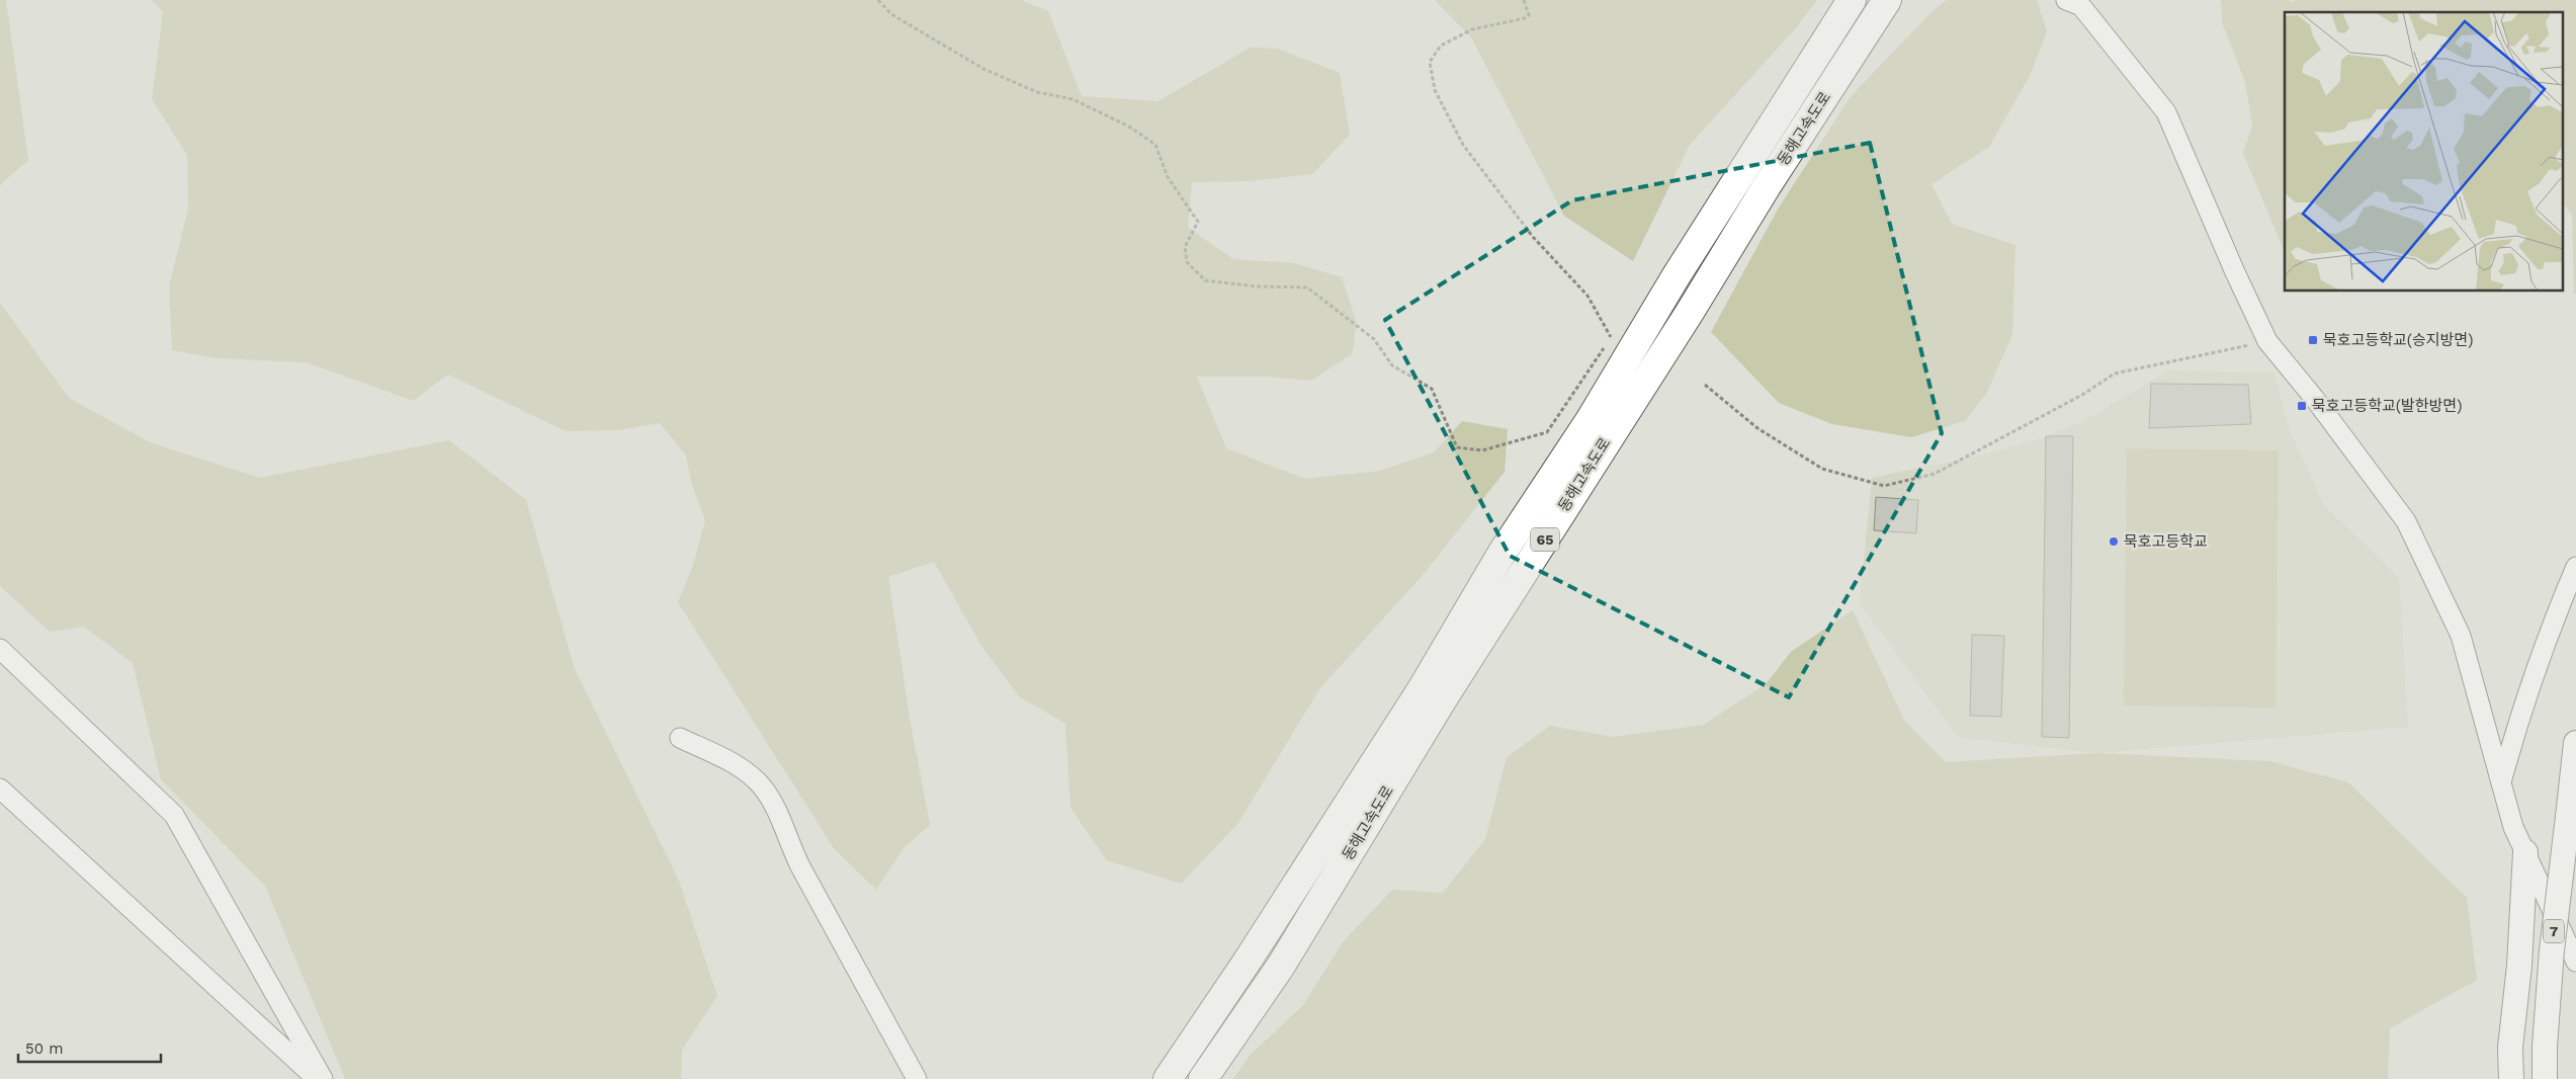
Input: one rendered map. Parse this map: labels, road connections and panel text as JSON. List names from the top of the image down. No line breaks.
{"streets":{"highway":["동해고속도로","65"],"main road":["7"]},"places":{"transit":["묵호고등학교(승지방면)","묵호고등학교(발한방면)"],"other":["묵호고등학교"]},"scale_bar":"50 m"}
